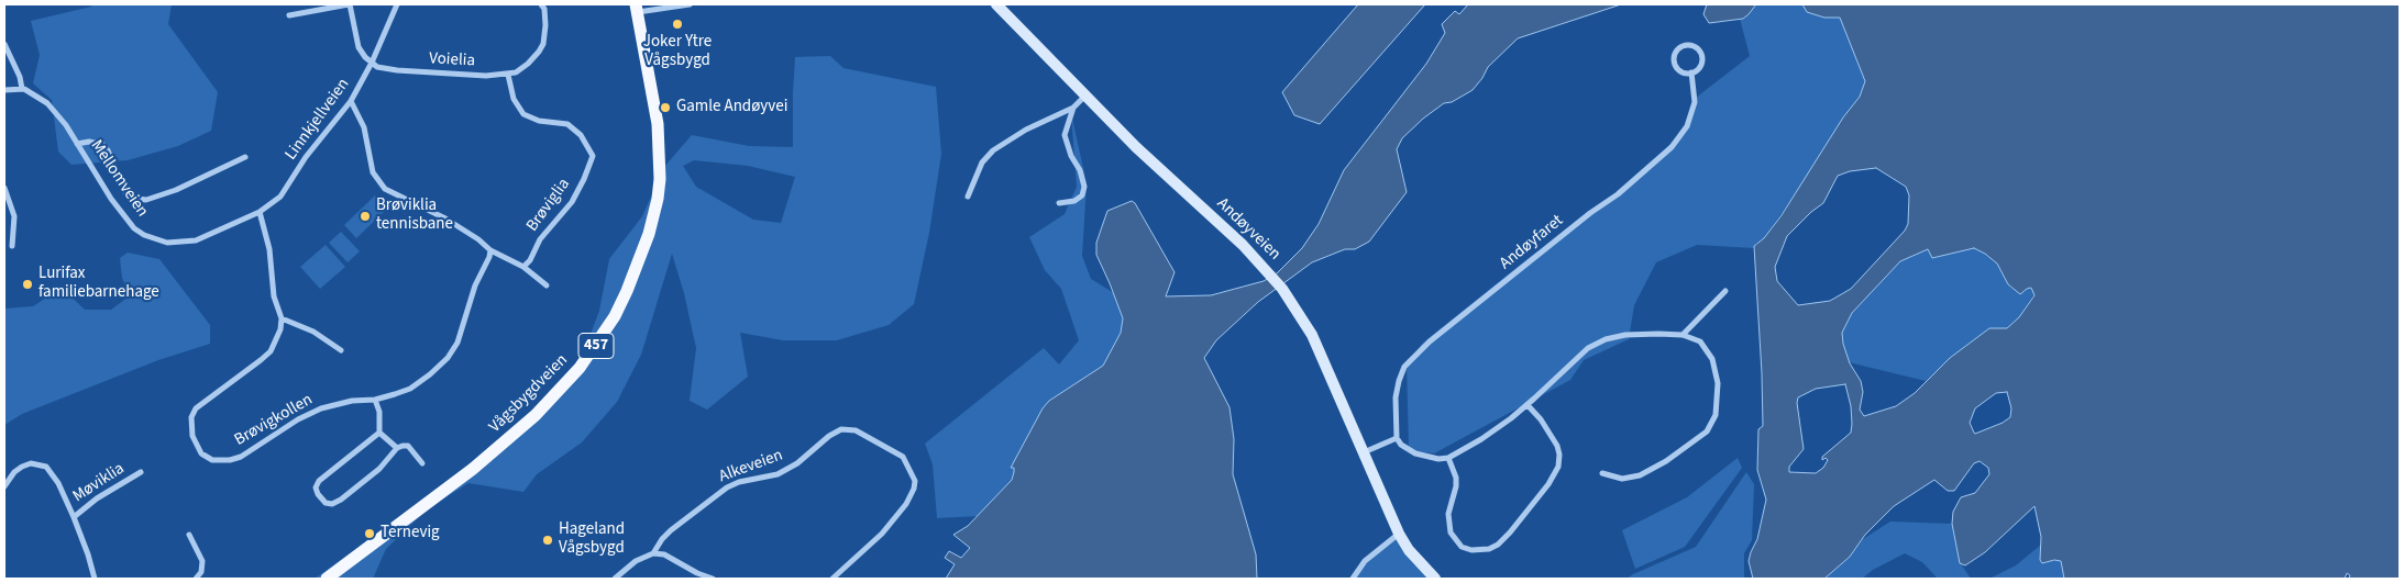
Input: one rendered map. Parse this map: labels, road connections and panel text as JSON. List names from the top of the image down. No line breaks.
{"streets":{"main road":["457","Vågsbygdveien"],"street":["Voielia","Linnkjellveien","Mellomveien","Brøviglia","Andøyveien","Andøyfaret","Brøvigkollen","Alkeveien","Møviklia"]},"crossings":[["Voielia","Linnkjellveien"],["Voielia","Brøviglia"],["Linnkjellveien","Mellomveien"]],"places":["Joker Ytre Vågsbygd","Gamle Andøyvei","Brøviklia tennisbane","Lurifax familiebarnehage","Ternevig","Hageland Vågsbygd"]}
